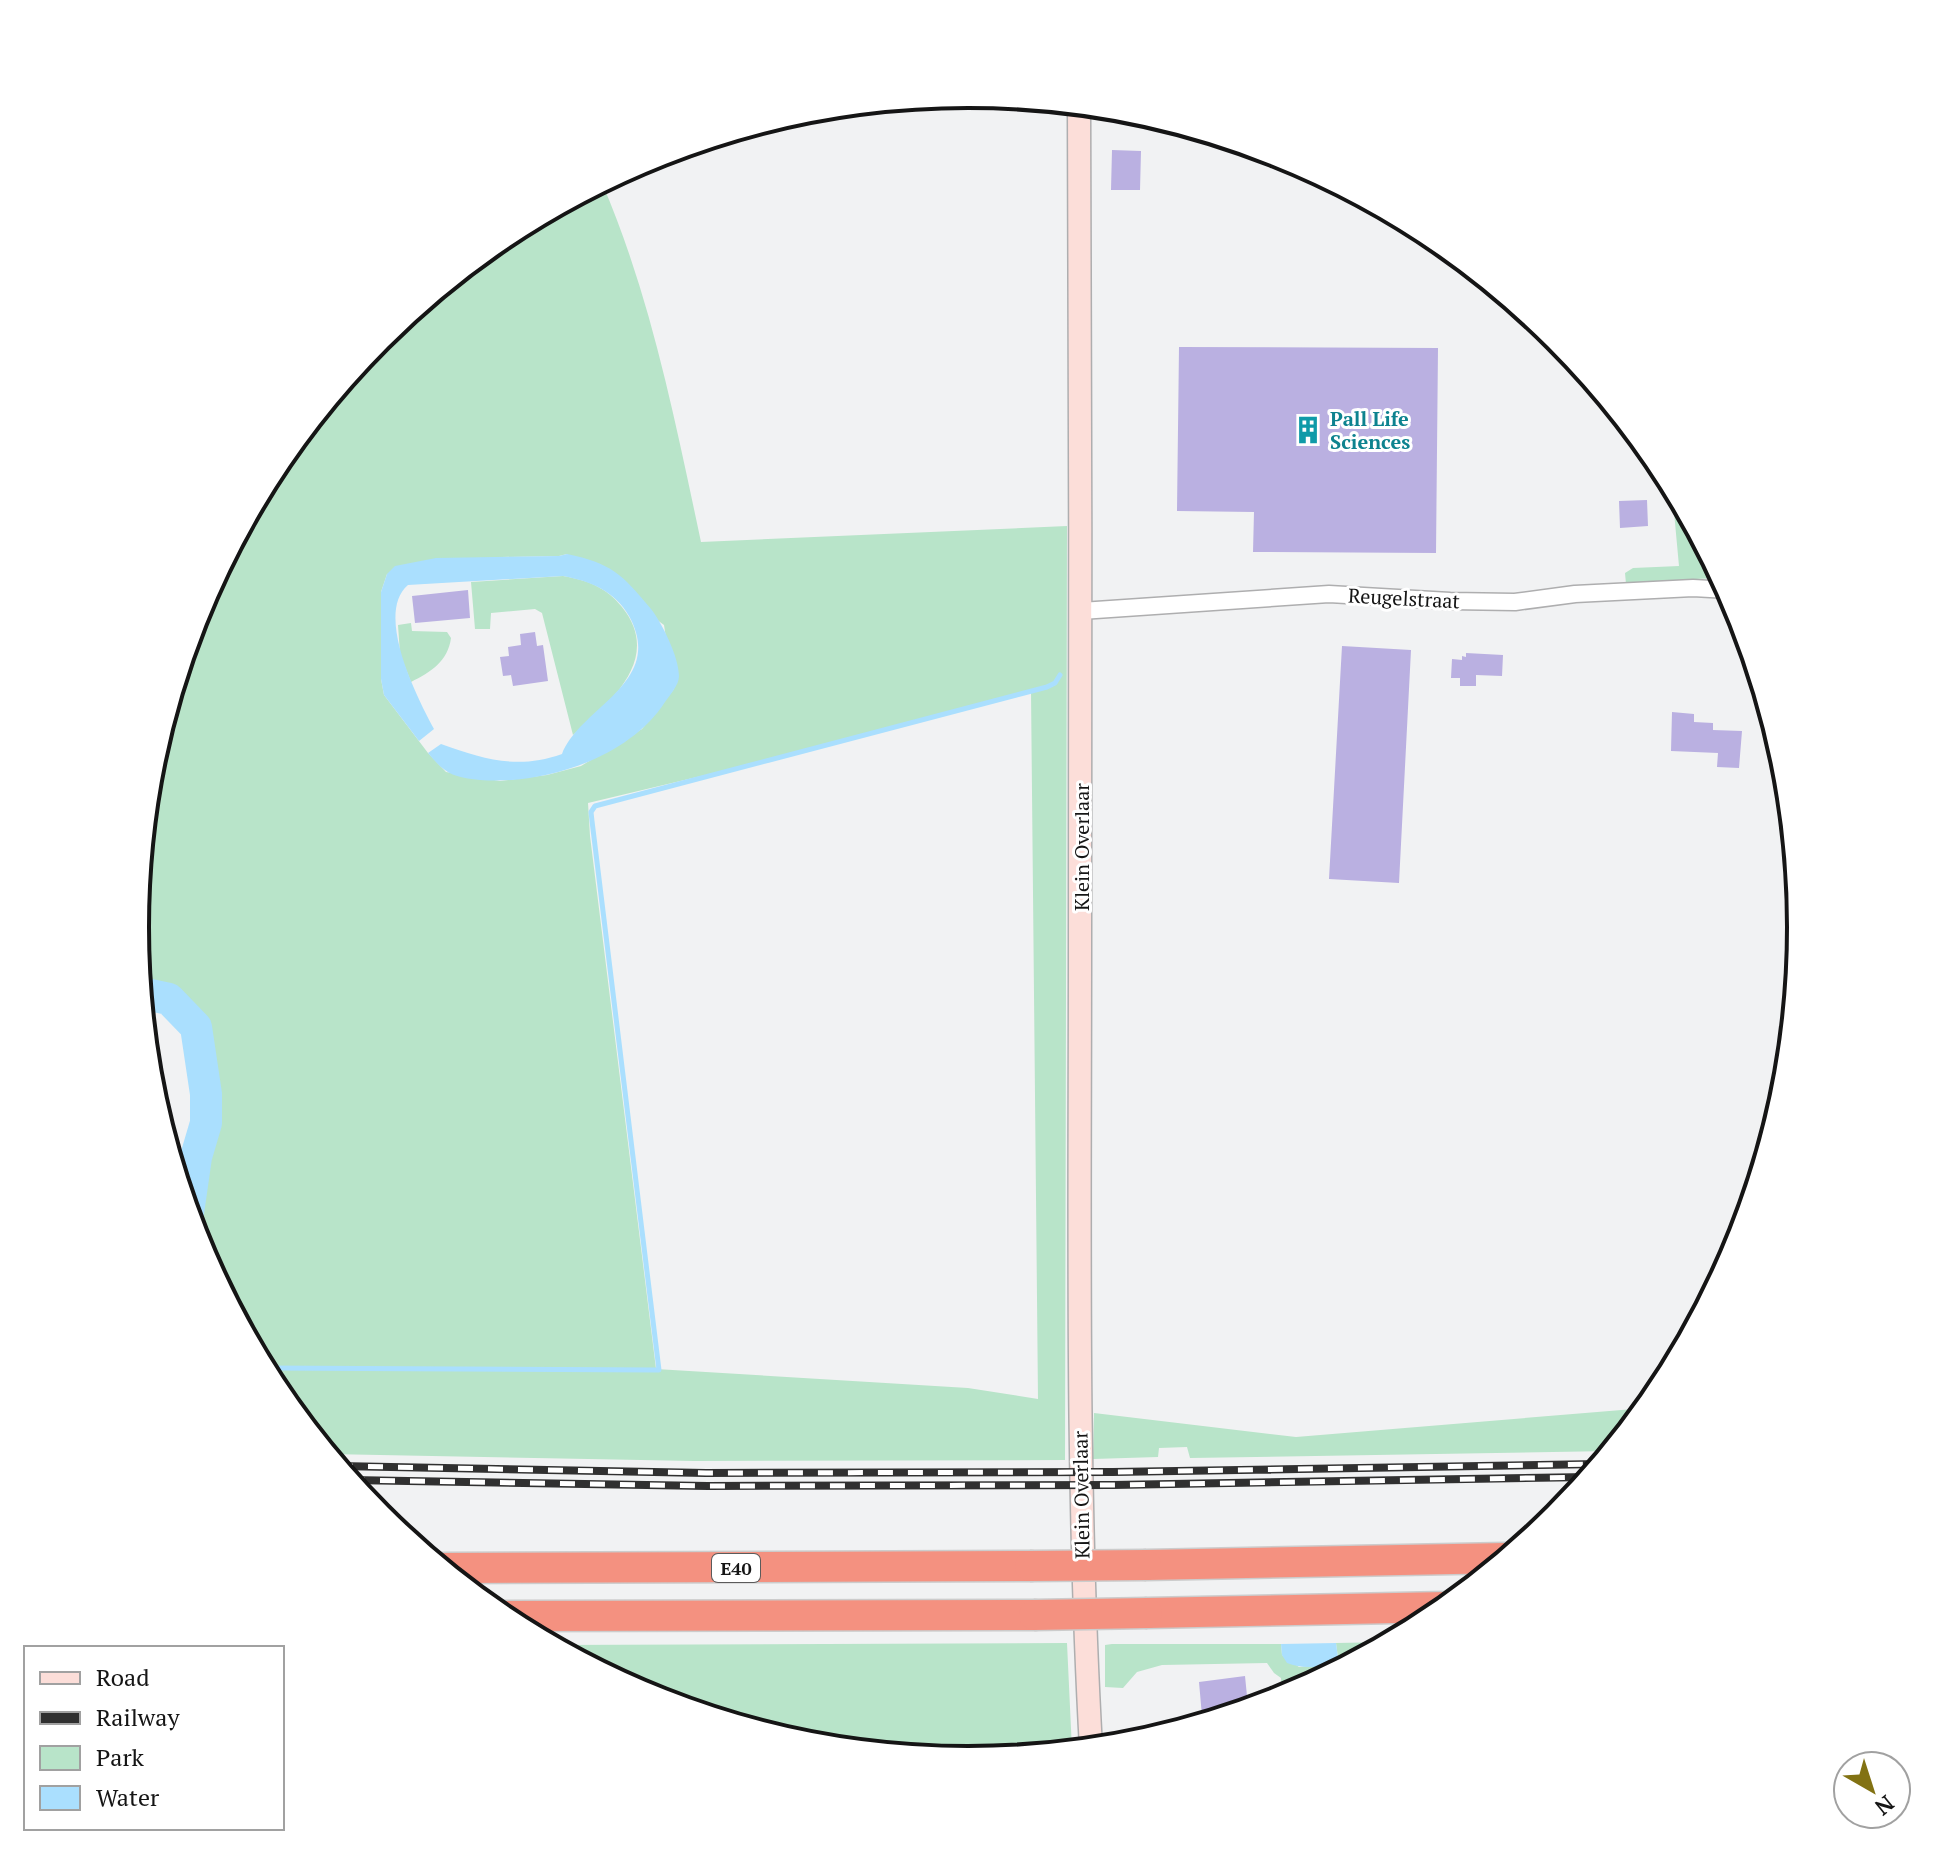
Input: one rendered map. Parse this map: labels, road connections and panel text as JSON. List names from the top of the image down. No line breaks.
{"streets":{"highway":["E40"],"main road":["Klein Overlaar"],"street":["Reugelstraat"]},"crossings":[["Reugelstraat","Klein Overlaar"]],"places":{"building":["Pall Life Sciences"]},"legend":["Road","Railway","Park","Water"],"north":"bottom right"}
